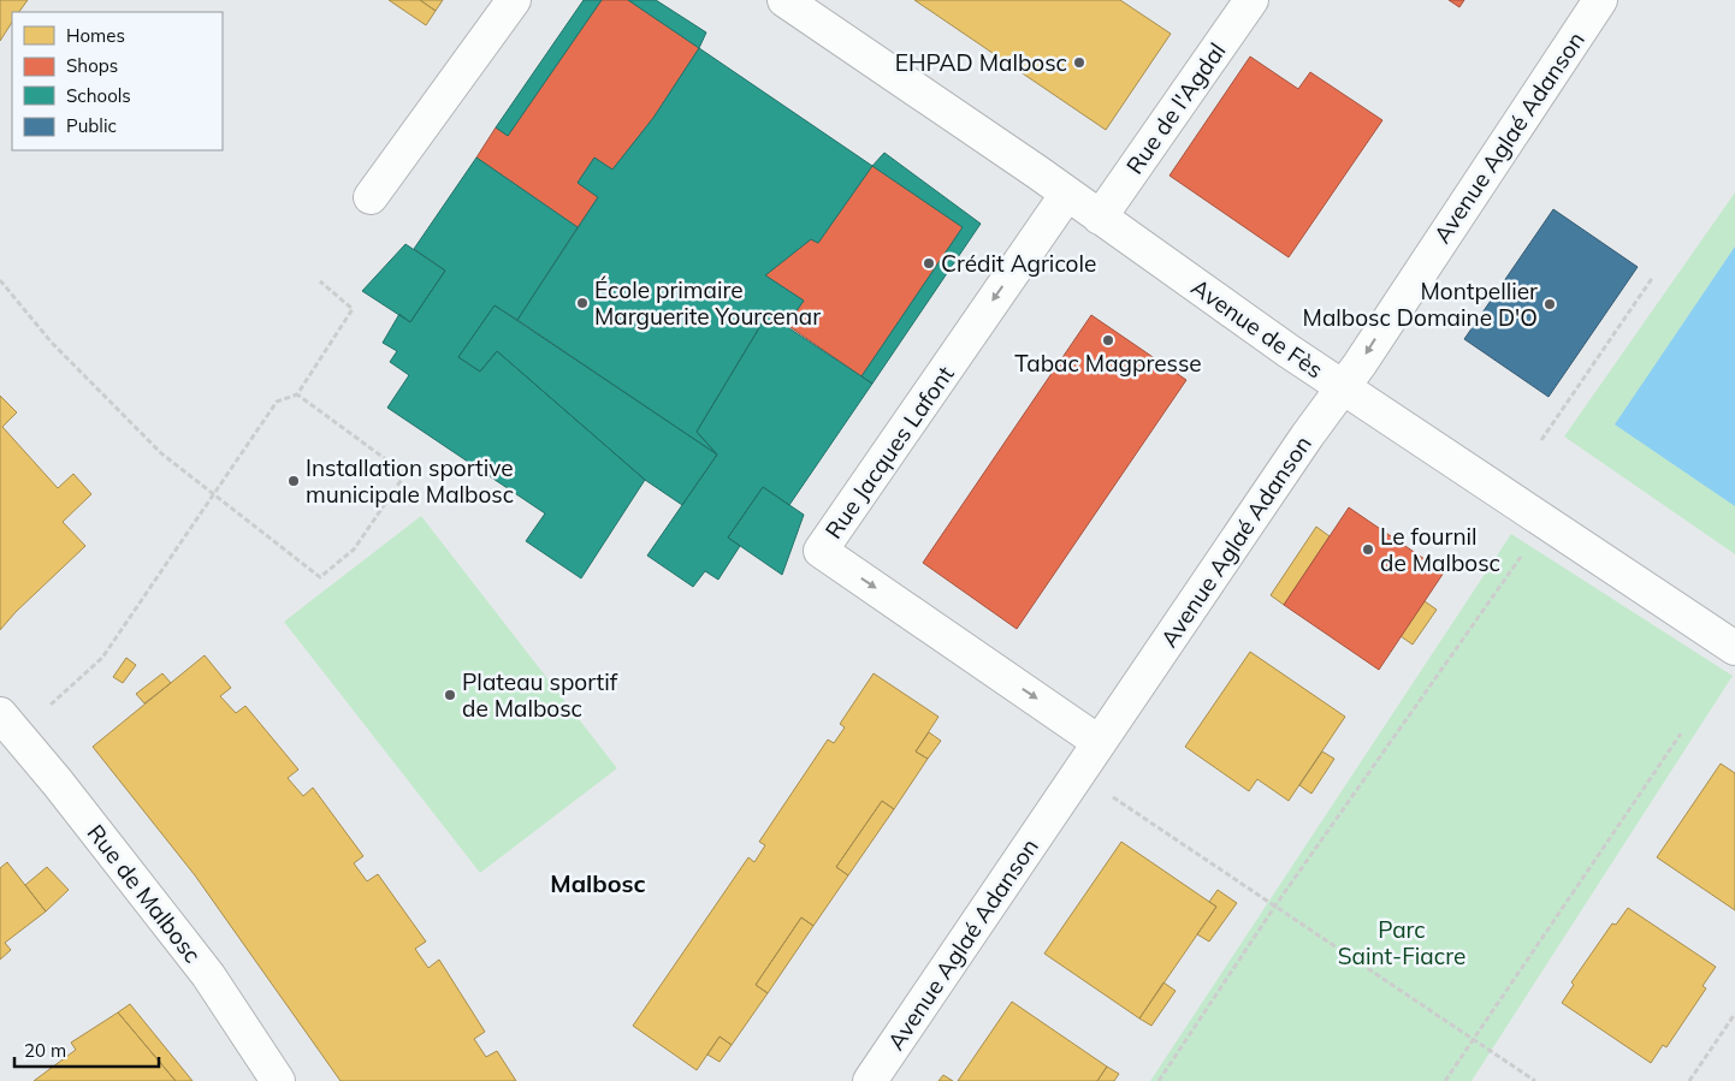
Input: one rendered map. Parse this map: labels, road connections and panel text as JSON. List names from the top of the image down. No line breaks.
{"streets":{"street":["Rue de l'Agdal","Avenue Aglaé Adanson","Avenue de Fès","Rue Jacques Lafont","Rue de Malbosc"]},"crossings":[["Rue de l'Agdal","Avenue de Fès"],["Avenue Aglaé Adanson","Avenue de Fès"],["Avenue Aglaé Adanson","Rue Jacques Lafont"],["Avenue de Fès","Rue Jacques Lafont"]],"one_way":["Avenue Aglaé Adanson"],"districts":["Malbosc"],"parks":["Parc Saint-Fiacre"],"places":["EHPAD Malbosc","Crédit Agricole","École primaire Marguerite Yourcenar","Montpellier Malbosc Domaine D'O","Tabac Magpresse","Installation sportive municipale Malbosc","Le fournil de Malbosc","Plateau sportif de Malbosc"],"legend":["Homes","Shops","Schools","Public"],"scale_bar":"20 m"}
